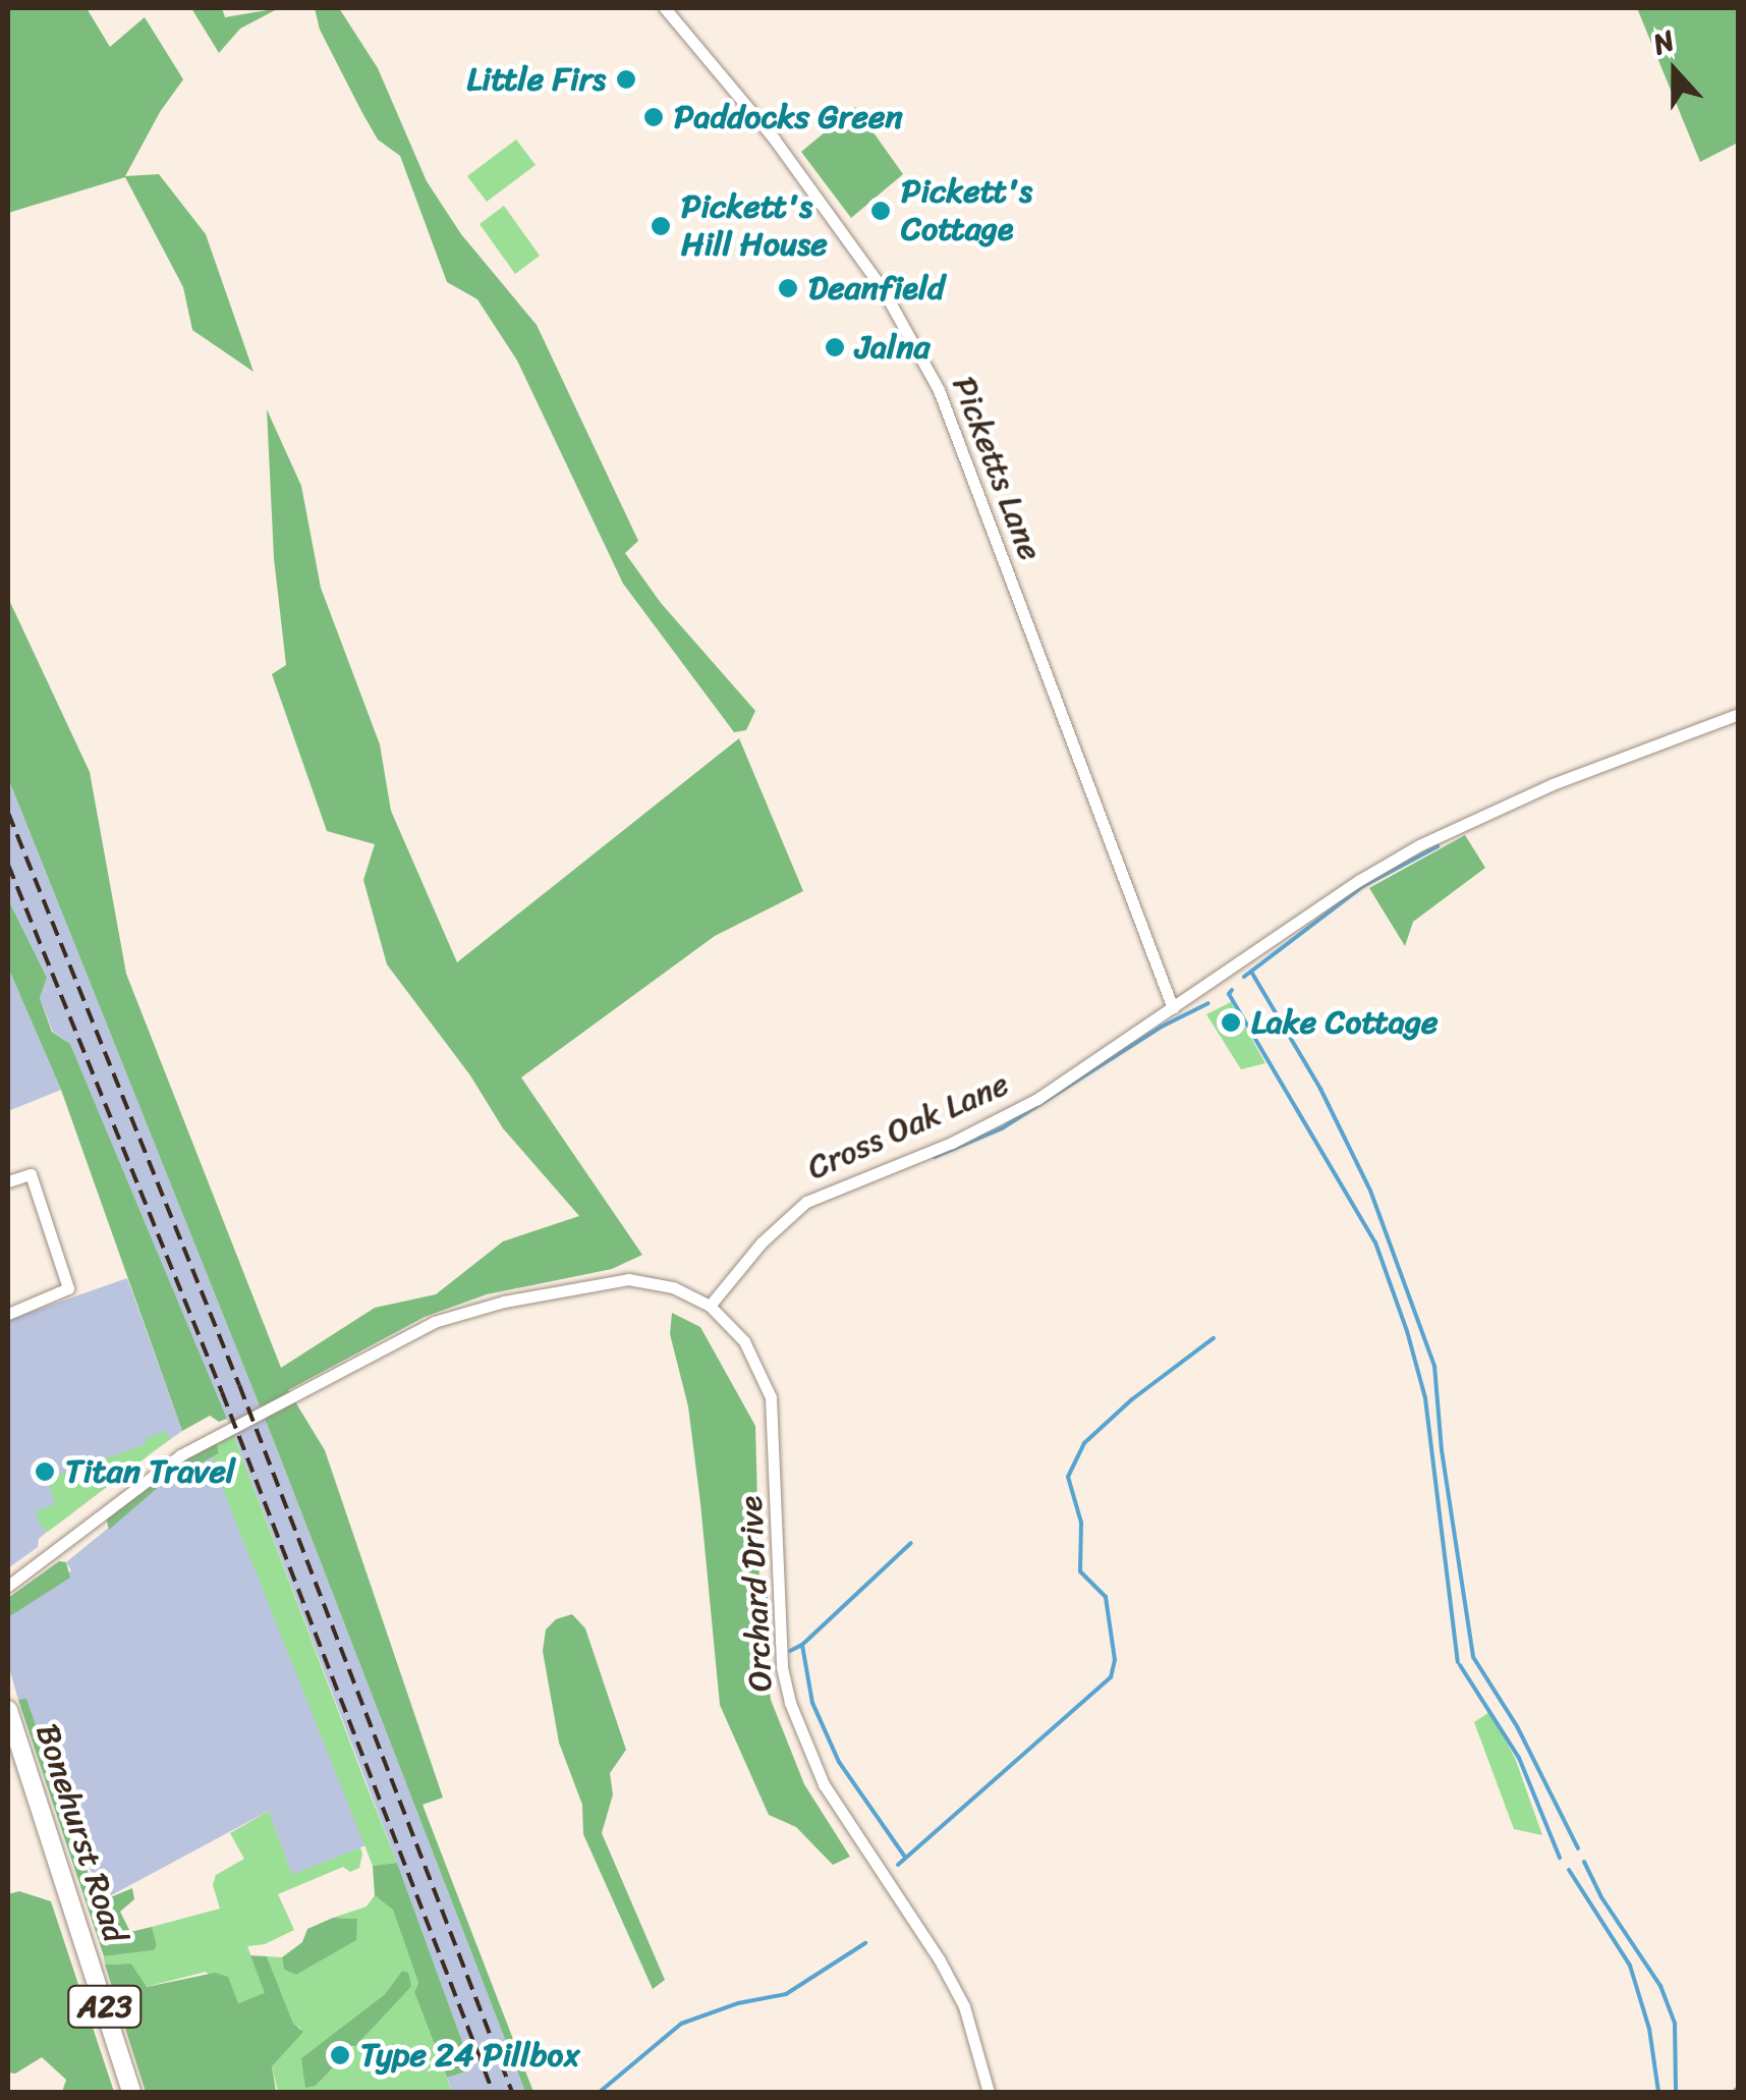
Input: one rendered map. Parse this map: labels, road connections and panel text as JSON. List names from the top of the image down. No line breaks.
{"streets":{"main road":["Bonehurst Road","A23"],"street":["Picketts Lane","Cross Oak Lane","Orchard Drive"]},"crossings":[["Picketts Lane","Cross Oak Lane"],["Cross Oak Lane","Orchard Drive"]],"places":["Little Firs","Paddocks Green","Pickett's Cottage","Pickett's Hill House","Deanfield","Jalna","Lake Cottage","Titan Travel","Type 24 Pillbox"],"north":"top"}
